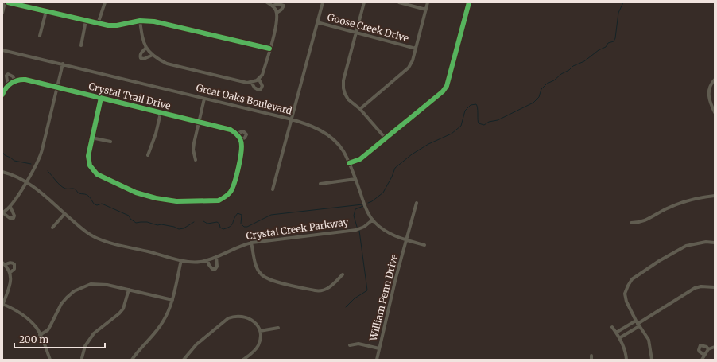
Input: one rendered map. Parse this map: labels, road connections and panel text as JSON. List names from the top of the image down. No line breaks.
{"streets":{"street":["Goose Creek Drive","Crystal Trail Drive","Great Oaks Boulevard","Crystal Creek Parkway","William Penn Drive"]},"crossings":[["Great Oaks Boulevard","Crystal Creek Parkway"],["Great Oaks Boulevard","William Penn Drive"]],"scale_bar":"200 m"}
